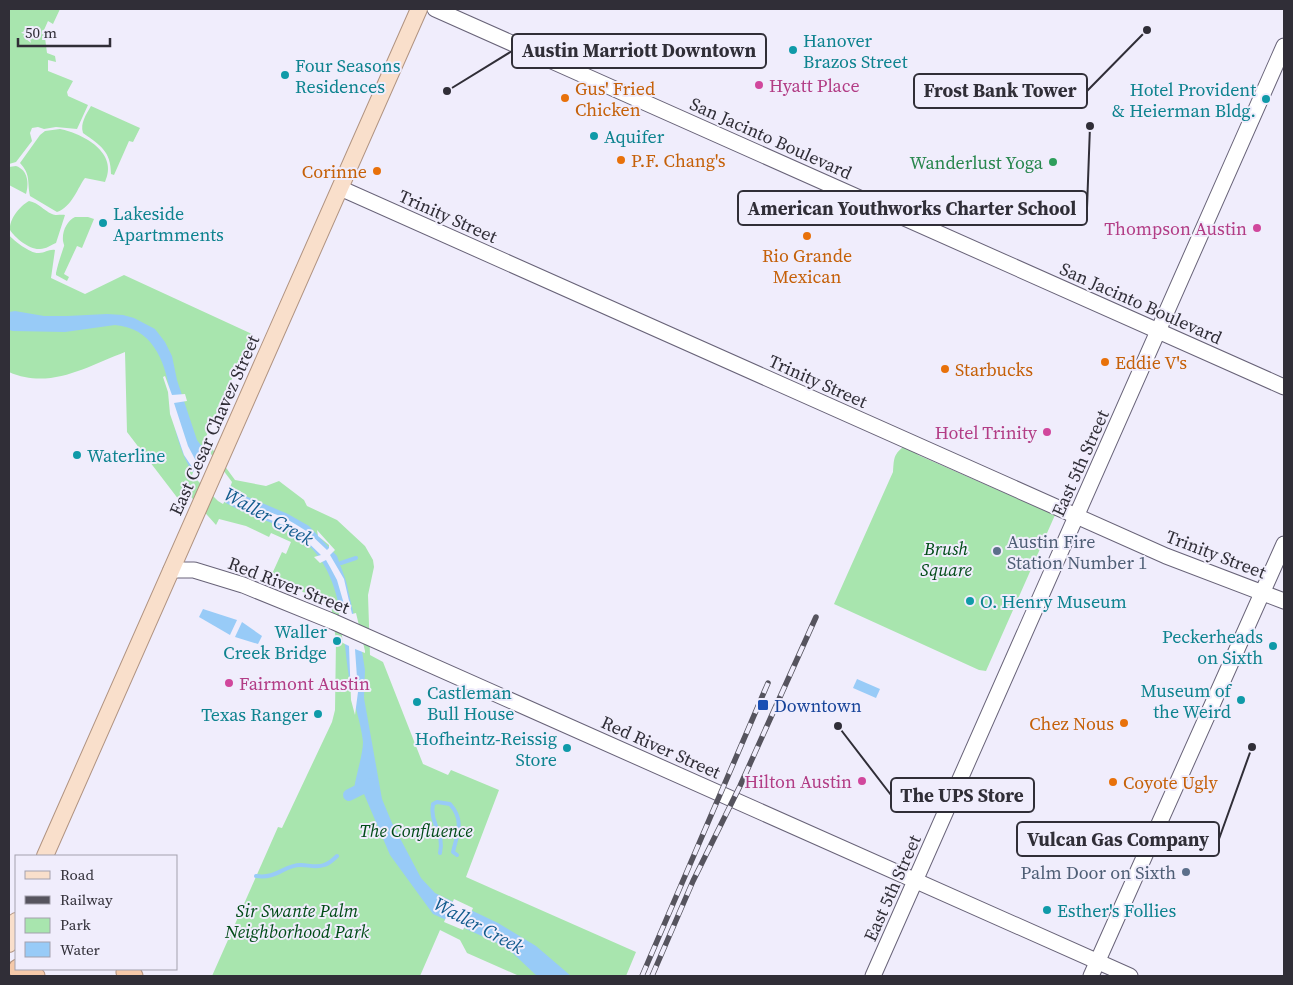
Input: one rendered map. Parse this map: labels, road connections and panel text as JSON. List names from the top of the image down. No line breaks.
{"streets":{"main road":["San Jacinto Boulevard","Trinity Street","East Cesar Chavez Street","East 5th Street","Red River Street"]},"crossings":[["San Jacinto Boulevard","East 5th Street"],["Trinity Street","East Cesar Chavez Street"],["Trinity Street","East 5th Street"],["East Cesar Chavez Street","Red River Street"],["East 5th Street","Red River Street"]],"water":["Waller Creek"],"parks":["Brush Square","The Confluence","Sir Swante Palm Neighborhood Park"],"places":{"other":["Frost Bank Tower","Hanover Brazos Street","Four Seasons Residences","Hyatt Place","Austin Marriott Downtown","Gus' Fried Chicken","Hotel Provident & Heierman Bldg.","American Youthworks Charter School","Aquifer","P.F. Chang's","Wanderlust Yoga","Corinne","Lakeside Apartmments","Thompson Austin","Rio Grande Mexican","Eddie V's","Starbucks","Hotel Trinity","Waterline","Austin Fire Station Number 1","O. Henry Museum","Waller Creek Bridge","Peckerheads on Sixth","Fairmont Austin","Museum of the Weird","Castleman Bull House","Texas Ranger","Chez Nous","The UPS Store","Vulcan Gas Company","Hofheintz-Reissig Store","Hilton Austin","Coyote Ugly","Palm Door on Sixth","Esther's Follies"],"transit":["Downtown"]},"legend":["Road","Railway","Park","Water"],"scale_bar":"50 m"}
